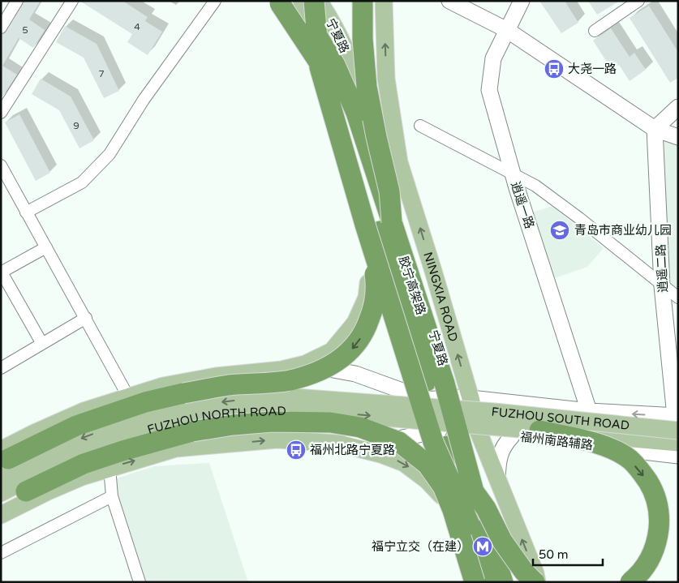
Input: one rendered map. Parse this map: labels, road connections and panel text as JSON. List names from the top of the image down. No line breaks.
{"streets":{"highway":["胶宁高架路"],"main road":["宁夏路","NINGXIA ROAD","FUZHOU SOUTH ROAD","FUZHOU NORTH ROAD"],"street":["逍遥一路","逍遥二路","福州南路辅路"]},"crossings":[["宁夏路","NINGXIA ROAD"],["宁夏路","FUZHOU SOUTH ROAD"],["宁夏路","FUZHOU NORTH ROAD"],["宁夏路","福州南路辅路"],["逍遥一路","福州南路辅路"],["逍遥二路","FUZHOU SOUTH ROAD"],["逍遥二路","福州南路辅路"],["NINGXIA ROAD","福州南路辅路"],["FUZHOU SOUTH ROAD","FUZHOU NORTH ROAD"],["FUZHOU SOUTH ROAD","福州南路辅路"],["FUZHOU NORTH ROAD","福州南路辅路"]],"places":{"bus stop":["大尧一路","福州北路宁夏路"],"school or university":["青岛市商业幼儿园"],"metro station":["福宁立交（在建）"]},"house_numbers":["4","5","7","9"],"scale_bar":"50 m"}
